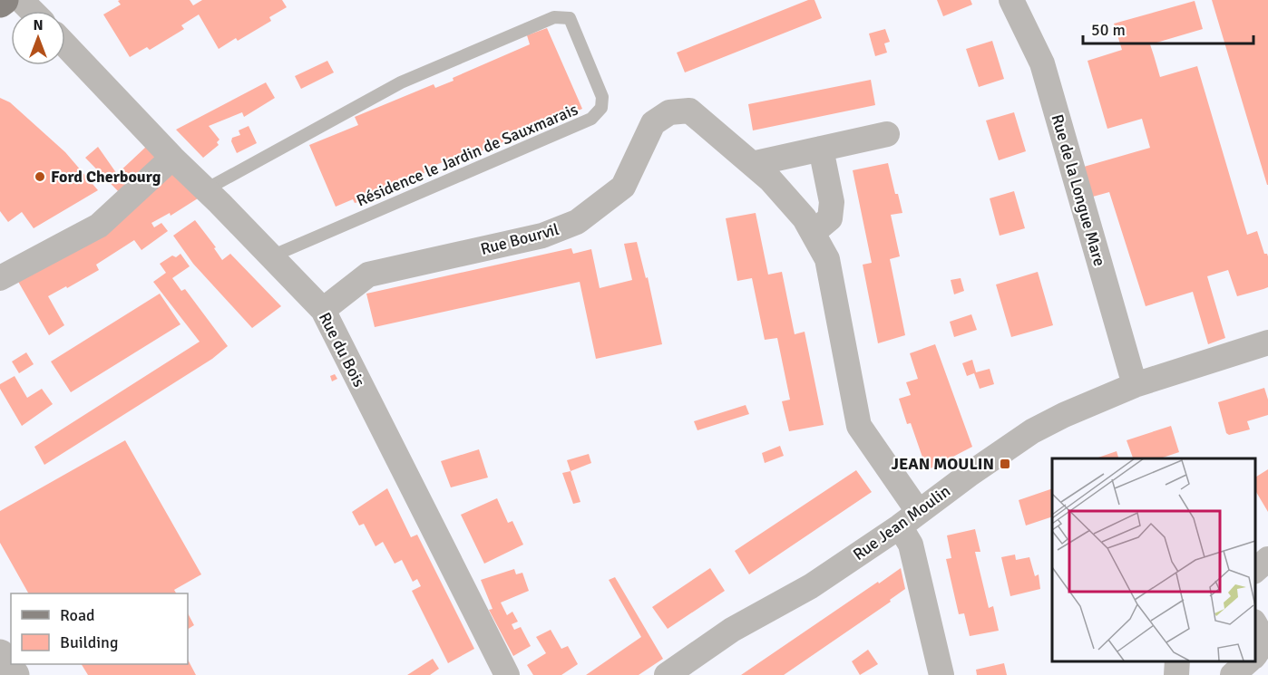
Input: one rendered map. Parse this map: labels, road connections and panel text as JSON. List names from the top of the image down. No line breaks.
{"streets":{"street":["Rue de la Longue Mare","Rue Bourvil","Rue du Bois","Rue Jean Moulin"],"lane":["Résidence le Jardin de Sauxmarais"]},"crossings":[["Résidence le Jardin de Sauxmarais","Rue du Bois"],["Rue de la Longue Mare","Rue Jean Moulin"],["Rue Bourvil","Rue du Bois"],["Rue Bourvil","Rue Jean Moulin"]],"places":{"other":["Ford Cherbourg"],"transit":["JEAN MOULIN"]},"legend":["Road","Building"],"scale_bar":"50 m","north":"top"}
